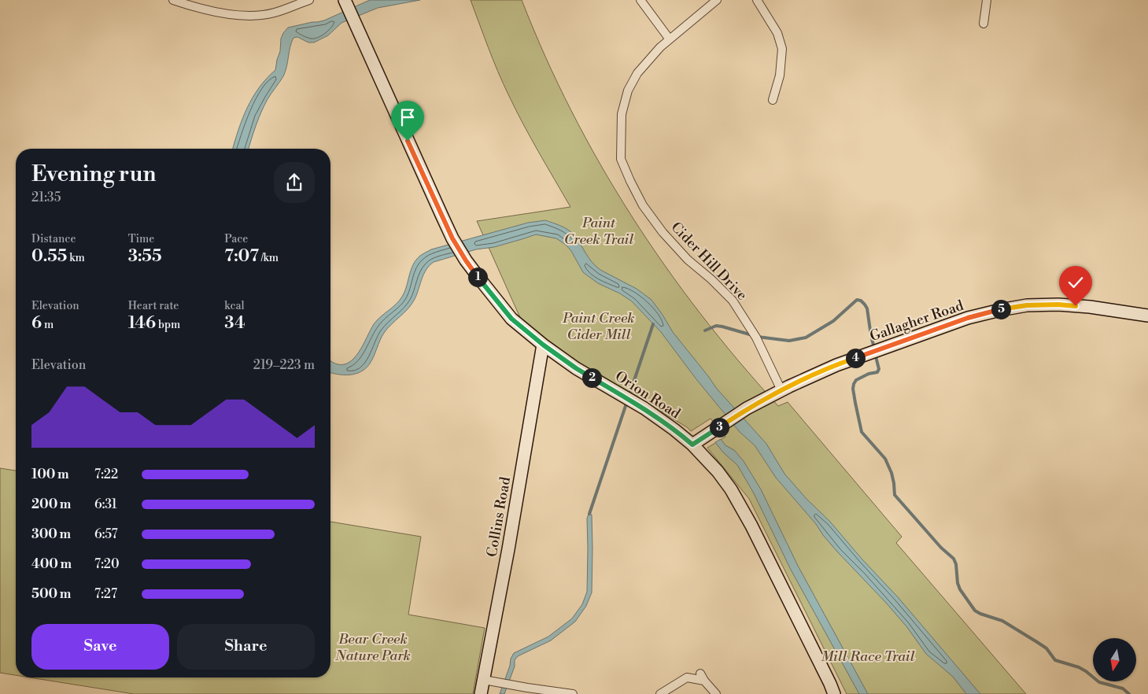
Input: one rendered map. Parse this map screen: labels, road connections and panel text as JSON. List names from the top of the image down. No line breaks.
{"streets":{"street":["Cider Hill Drive","Gallagher Road","Orion Road","Collins Road"]},"crossings":[["Cider Hill Drive","Gallagher Road"],["Gallagher Road","Orion Road"],["Orion Road","Collins Road"]],"parks":["Paint Creek Trail","Paint Creek Cider Mill","Bear Creek Nature Park","Mill Race Trail"],"north":"bottom","page":{"heading":["Evening run","21:35"],"stats":[["Distance","0.55 km"],["Time","3:55"],["Pace","7:07 /km"],["Elevation","6 m"],["Heart rate","146 bpm"],["kcal","34"]],"pins":["1","5","4","2","3"],"chart":["Elevation","219–223 m"],"list":[{"name":"100 m","note":"7:22"},{"name":"200 m","note":"6:31"},{"name":"300 m","note":"6:57"},{"name":"400 m","note":"7:20"},{"name":"500 m","note":"7:27"}],"buttons":["Save","Share"]}}
